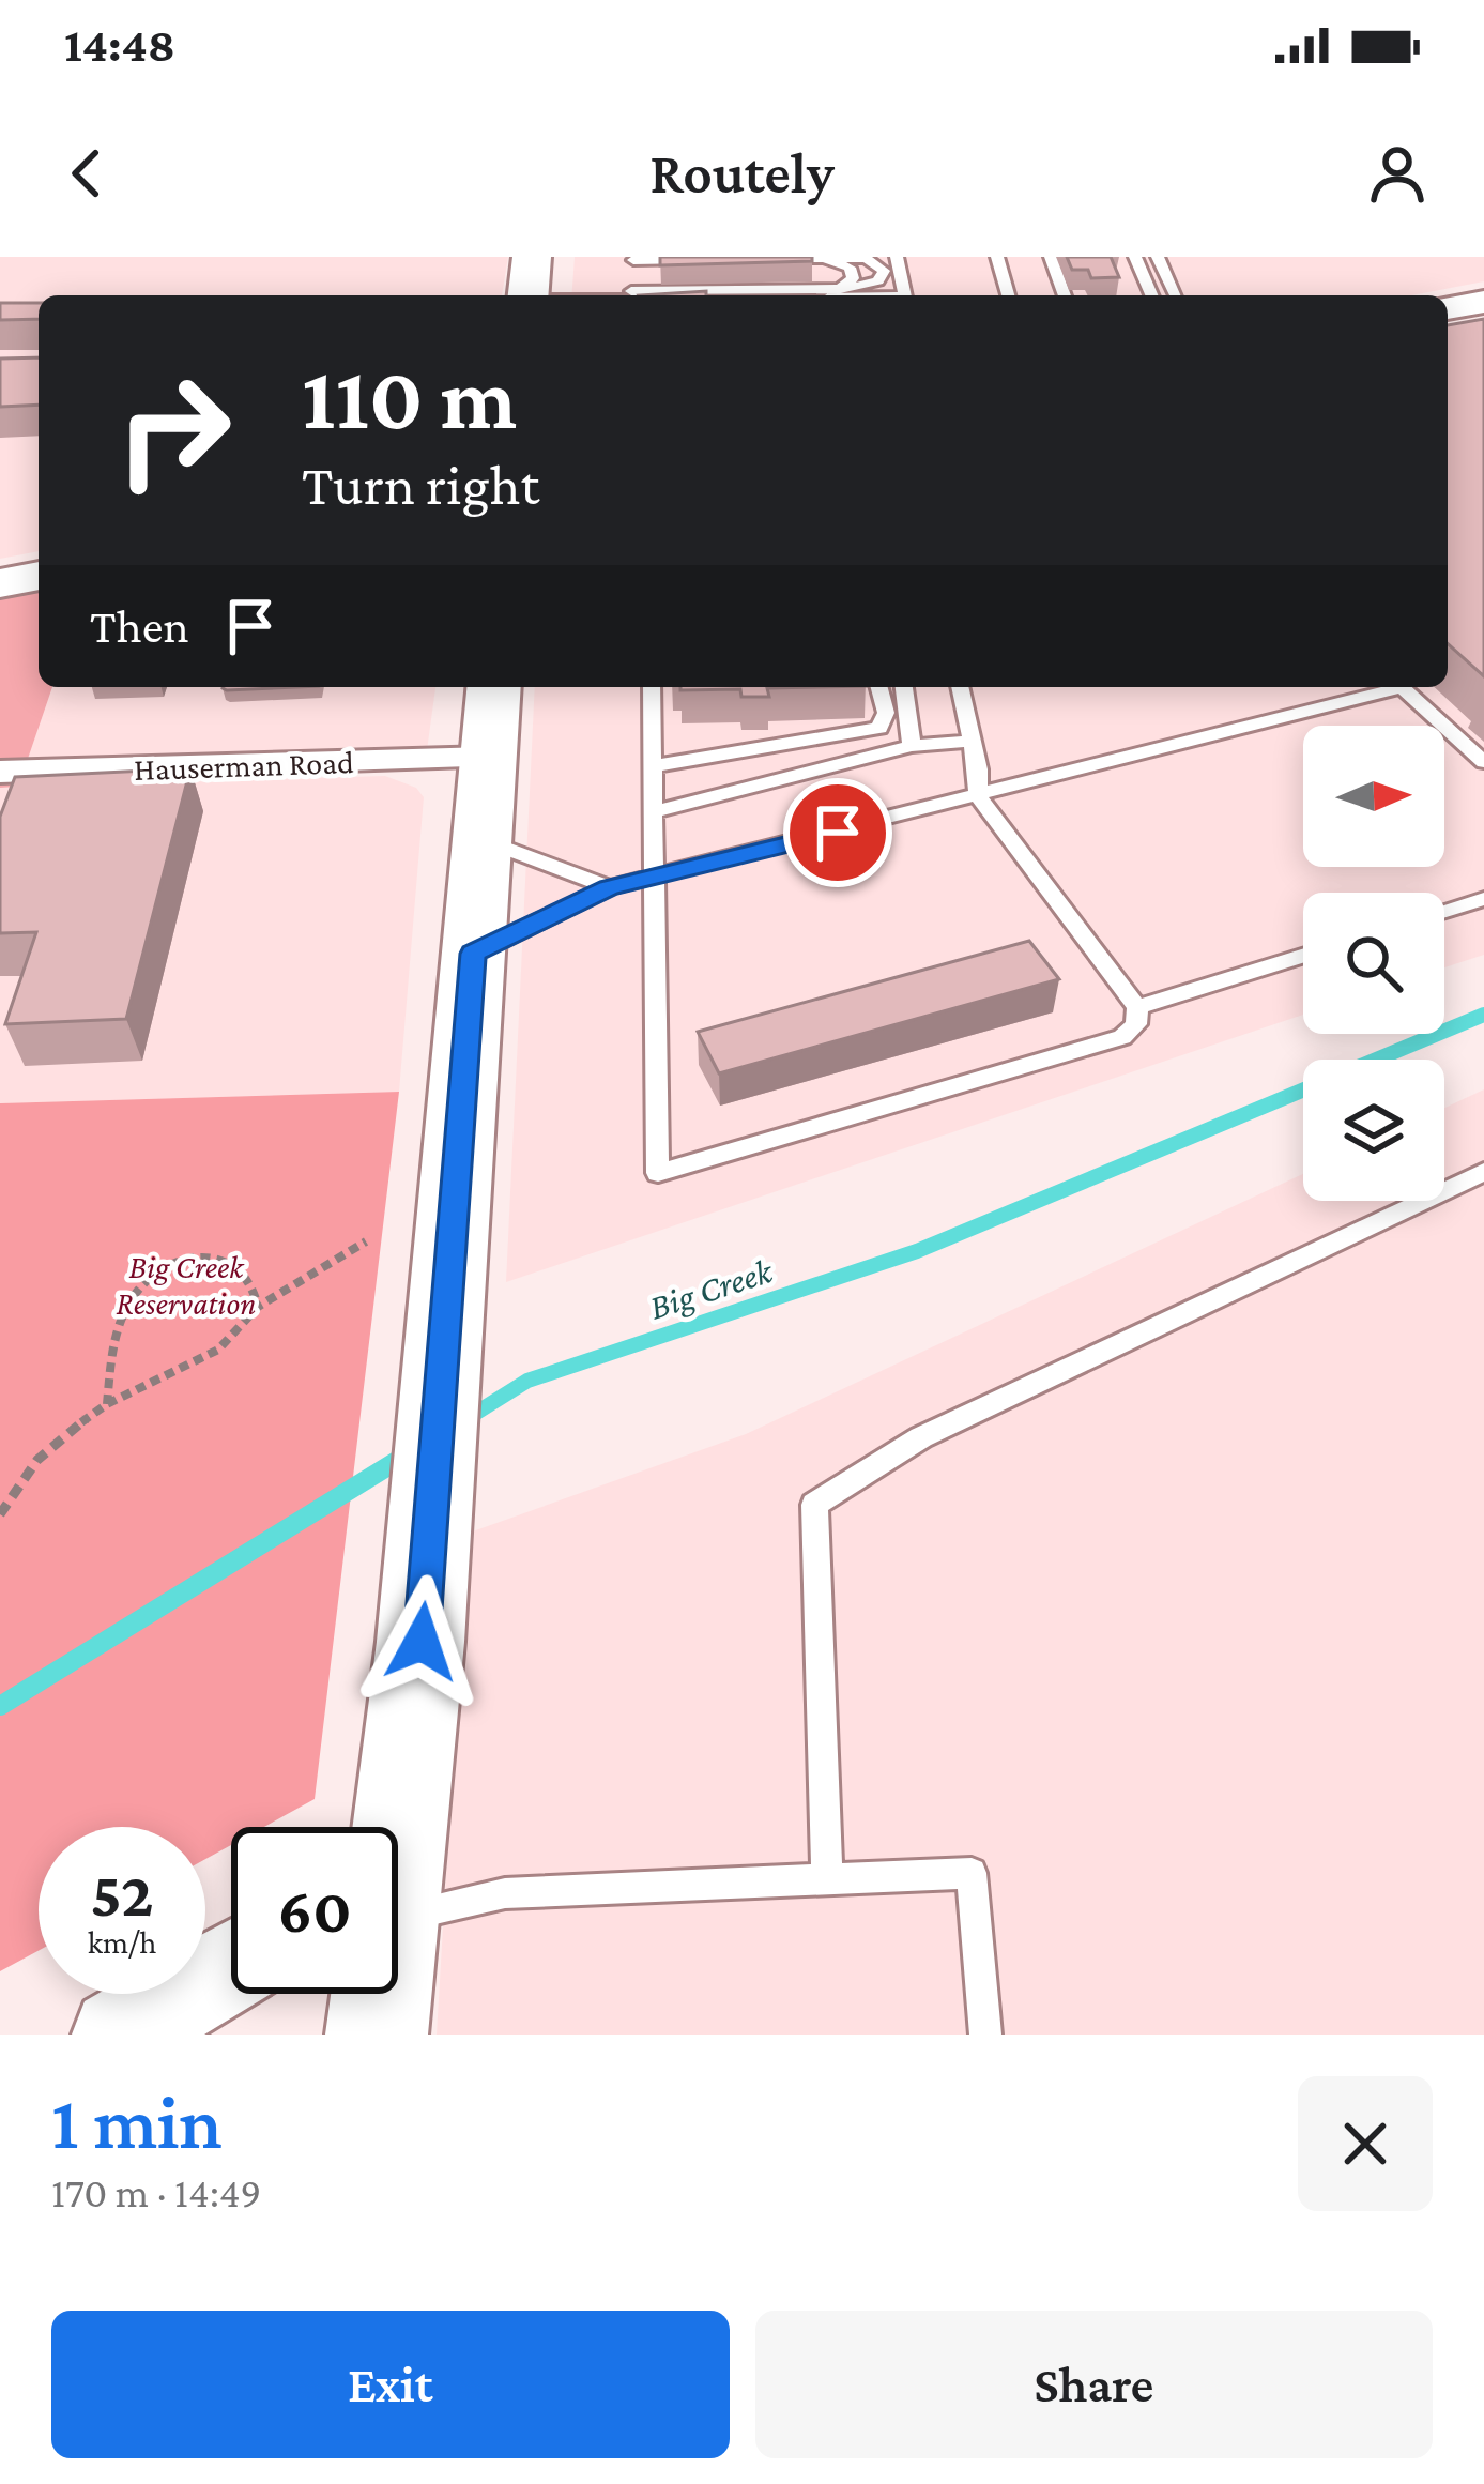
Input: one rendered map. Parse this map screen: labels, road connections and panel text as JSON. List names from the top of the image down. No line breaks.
{"streets":{"street":["Hauserman Road"]},"water":["Big Creek"],"parks":["Big Creek Reservation"],"north":"right","page":{"status":"14:48","header":"Routely","turn":["110 m","Turn right"],"then":"Then","speed":"52 km/h","limit":"60","heading":["1 min","170 m · 14:49"],"buttons":["Exit","Share"]}}
